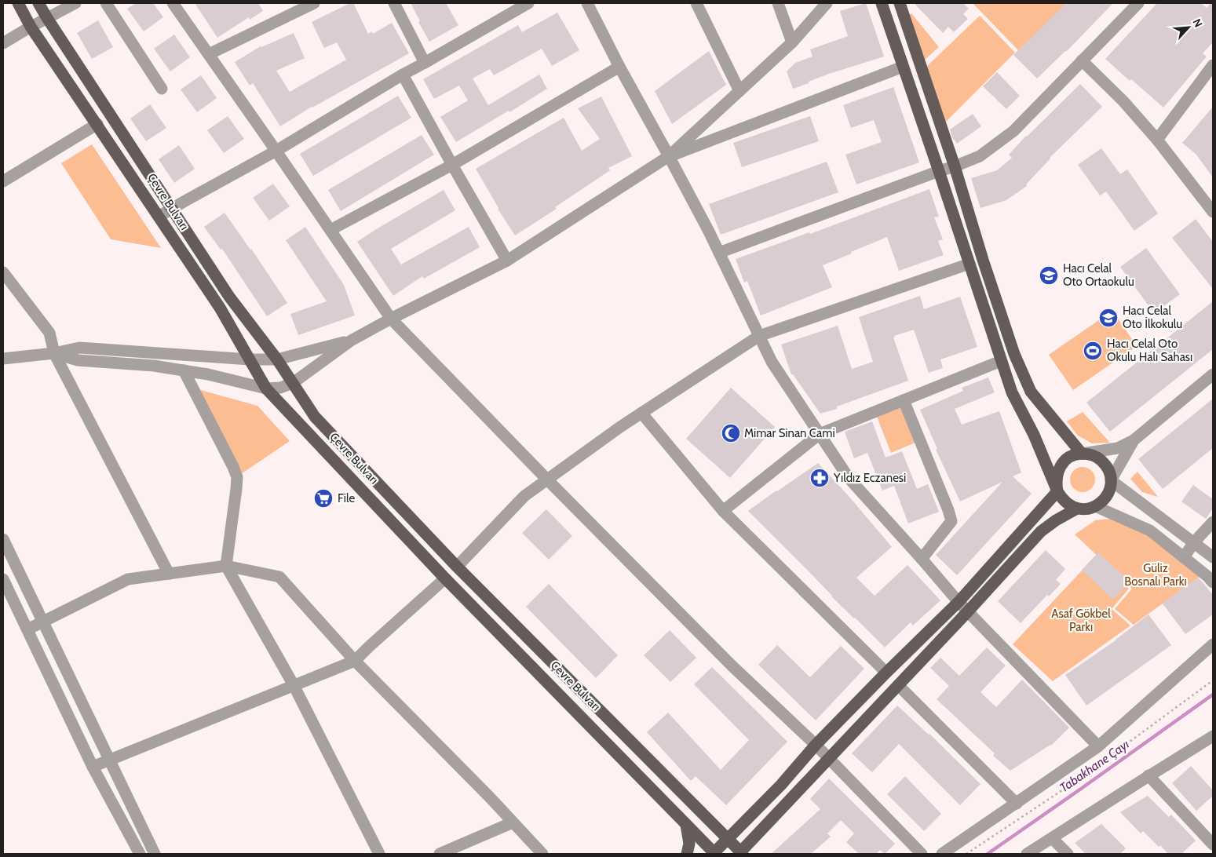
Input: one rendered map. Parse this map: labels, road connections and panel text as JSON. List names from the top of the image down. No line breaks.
{"streets":{"main road":["Çevre Bulvarı"]},"water":["Tabakhane Çayı"],"parks":["Güliz Bosnalı Parkı","Asaf Gökbel Parkı"],"places":{"school or university":["Hacı Celal Oto Ortaokulu","Hacı Celal Oto İlkokulu"],"sports":["Hacı Celal Oto Okulu Halı Sahası"],"mosque":["Mimar Sinan Cami"],"pharmacy":["Yıldız Eczanesi"],"supermarket":["File"]},"north":"top right"}
